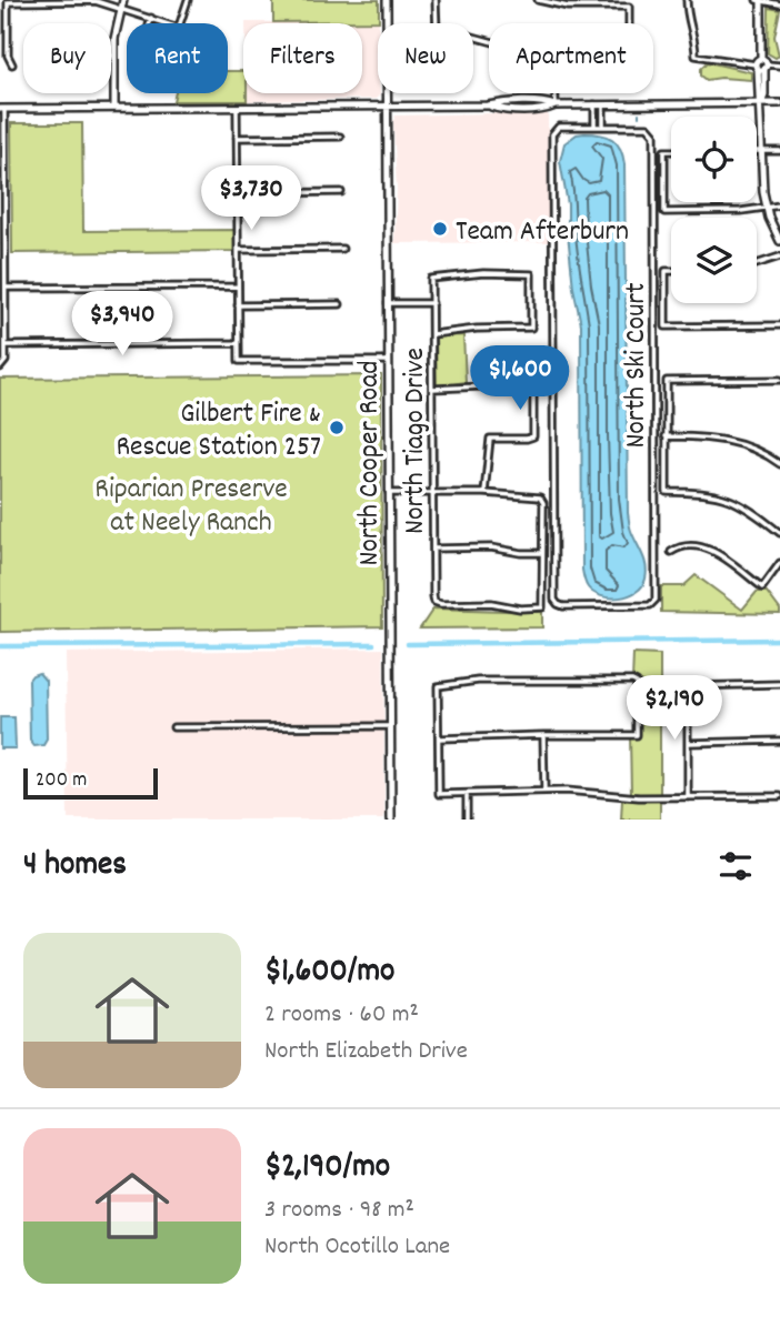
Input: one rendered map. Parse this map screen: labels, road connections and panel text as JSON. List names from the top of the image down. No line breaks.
{"streets":{"main road":["North Cooper Road"],"street":["North Ski Court","North Tiago Drive"]},"parks":["Riparian Preserve at Neely Ranch"],"places":["Team Afterburn","Gilbert Fire & Rescue Station 257"],"scale_bar":"200 m","page":{"chip":["Buy","Rent","Filters","New","Apartment"],"price":["$3,730","$3,940","$1,600","$2,190"],"scale":"200 m","heading":"4 homes","list":[{"name":"$1,600/mo","note":"2 rooms · 60 m² · North Elizabeth Drive"},{"name":"$2,190/mo","note":"3 rooms · 98 m² · North Ocotillo Lane"}]}}
